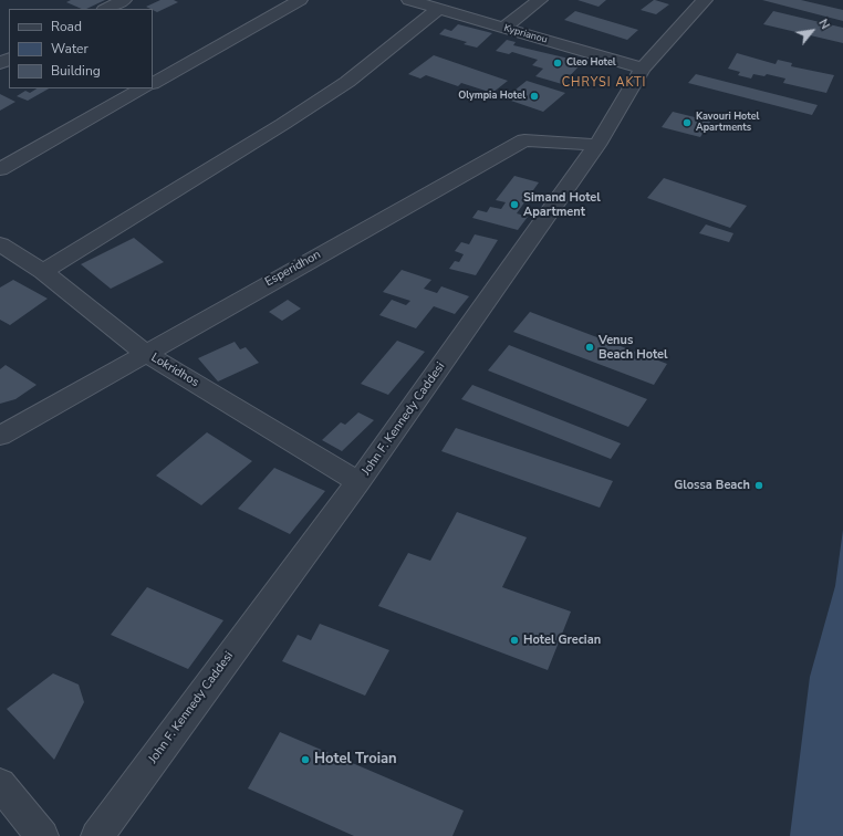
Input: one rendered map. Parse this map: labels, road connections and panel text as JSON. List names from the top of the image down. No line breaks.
{"streets":{"street":["Kyprianou","Esperidhon","Lokridhos","John F. Kennedy Caddesi"]},"crossings":[["Kyprianou","John F. Kennedy Caddesi"],["Esperidhon","Lokridhos"],["Esperidhon","John F. Kennedy Caddesi"],["Lokridhos","John F. Kennedy Caddesi"]],"districts":["CHRYSI AKTI"],"places":["Cleo Hotel","Olympia Hotel","Kavouri Hotel Apartments","Simand Hotel Apartment","Venus Beach Hotel","Glossa Beach","Hotel Grecian","Hotel Troian"],"legend":["Road","Water","Building"],"north":"top right"}
